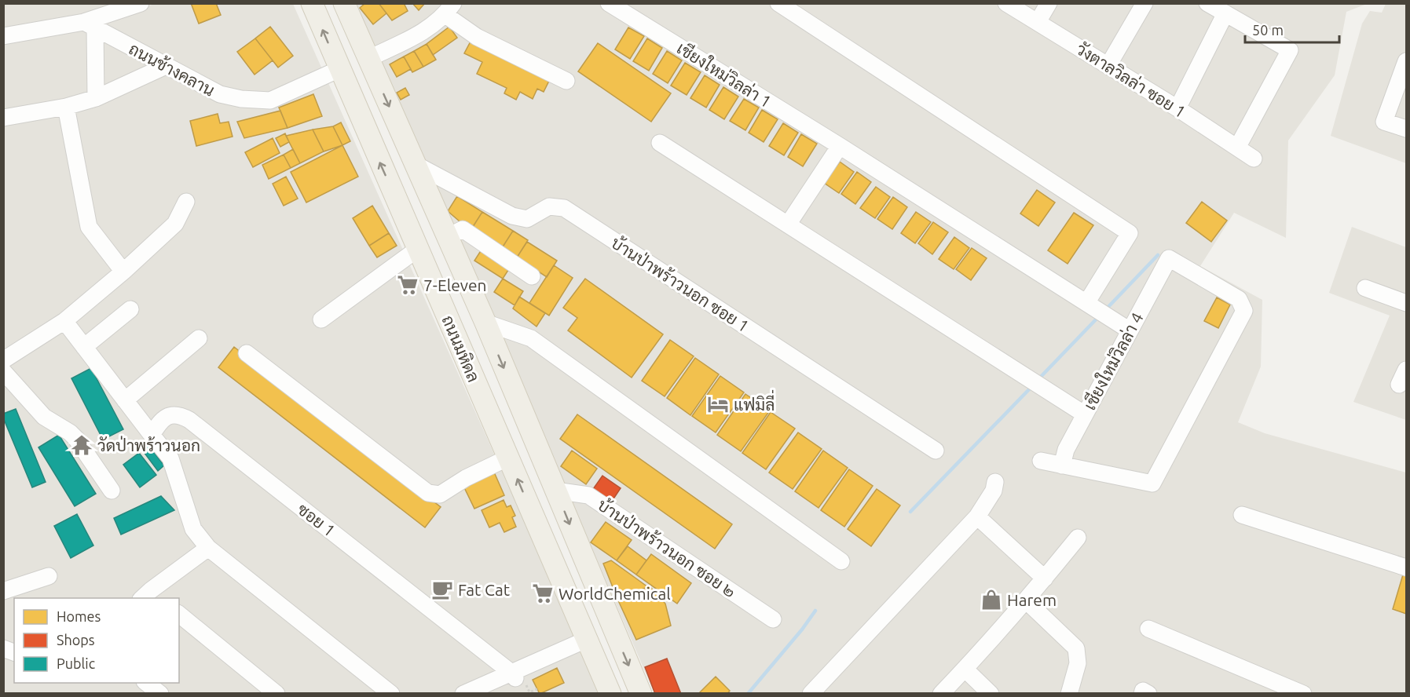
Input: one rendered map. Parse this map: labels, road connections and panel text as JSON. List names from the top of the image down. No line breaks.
{"streets":{"main road":["ถนนมหิดล"],"street":["ถนนช้างคลาน","เชียงใหม่วิลล่า 1","วังตาลวิลล่า ซอย 1","บ้านป่าพร้าวนอก ซอย 1","เชียงใหม่วิลล่า 4","ซอย 1","บ้านป่าพร้าวนอก ซอย ๒"]},"crossings":[["ถนนช้างคลาน","ถนนมหิดล"],["เชียงใหม่วิลล่า 1","เชียงใหม่วิลล่า 4"],["บ้านป่าพร้าวนอก ซอย 1","ถนนมหิดล"],["ถนนมหิดล","บ้านป่าพร้าวนอก ซอย ๒"]],"places":{"supermarket":["7-Eleven","WorldChemical"],"hotel":["แฟมิลี่"],"temple":["วัดป่าพร้าวนอก"],"cafe":["Fat Cat"],"shop":["Harem"]},"legend":["Homes","Shops","Public"],"scale_bar":"50 m"}
